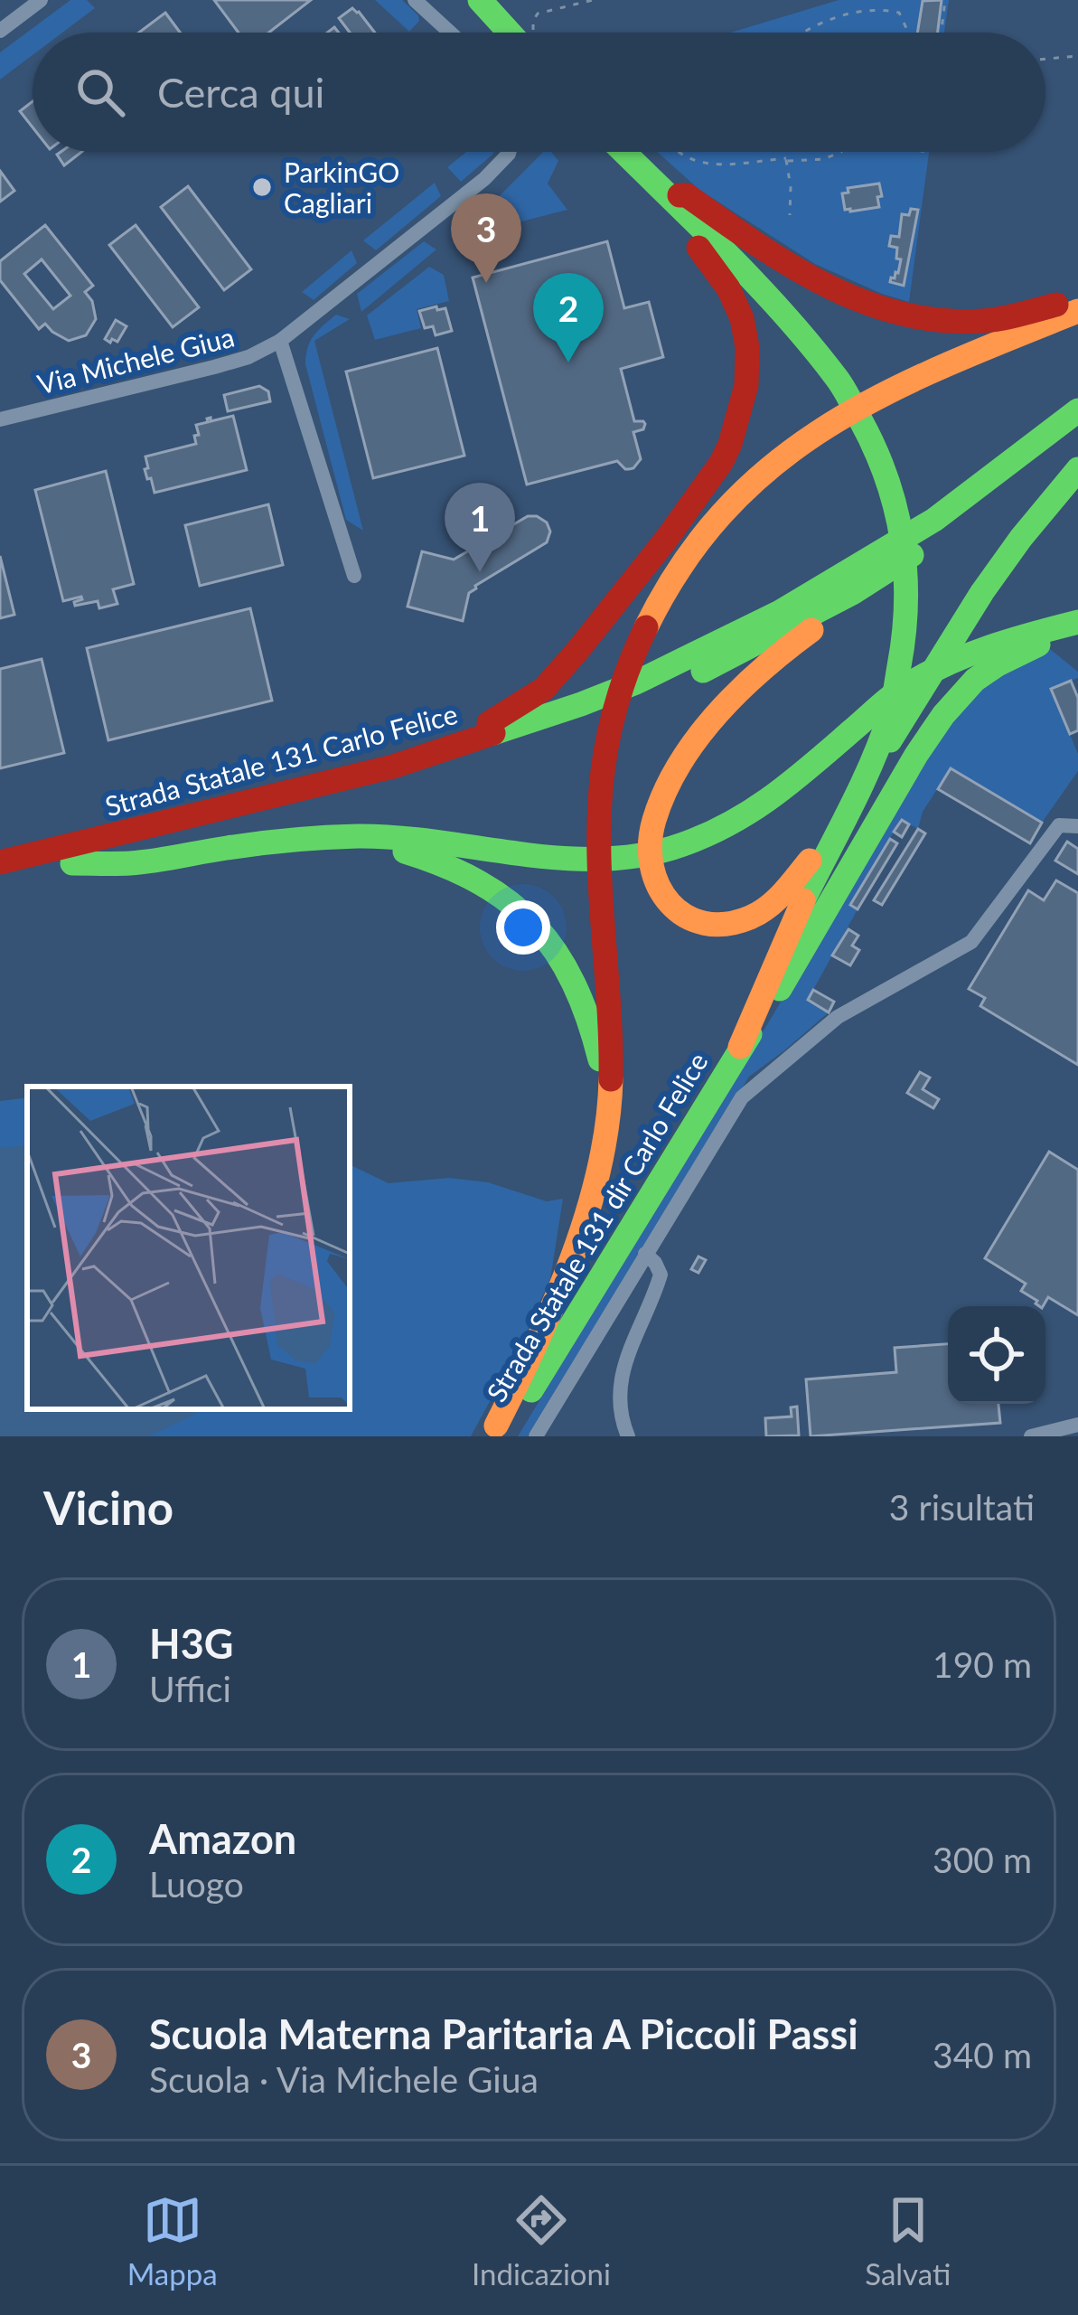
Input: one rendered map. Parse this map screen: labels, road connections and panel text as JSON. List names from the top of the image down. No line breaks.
{"streets":{"highway":["Strada Statale 131 Carlo Felice","Strada Statale 131 dir Carlo Felice"],"street":["Via Michele Giua"]},"places":["ParkinGO Cagliari"],"page":{"search":"Cerca qui","pins":["3","2","1"],"heading":["Vicino","3 risultati"],"list":[{"mark":"1","name":"H3G","note":"Uffici","value":"190 m"},{"mark":"2","name":"Amazon","note":"Luogo","value":"300 m"},{"mark":"3","name":"Scuola Materna Paritaria A Piccoli Passi","note":"Scuola · Via Michele Giua","value":"340 m"}],"nav":["Mappa","Indicazioni","Salvati"]}}
